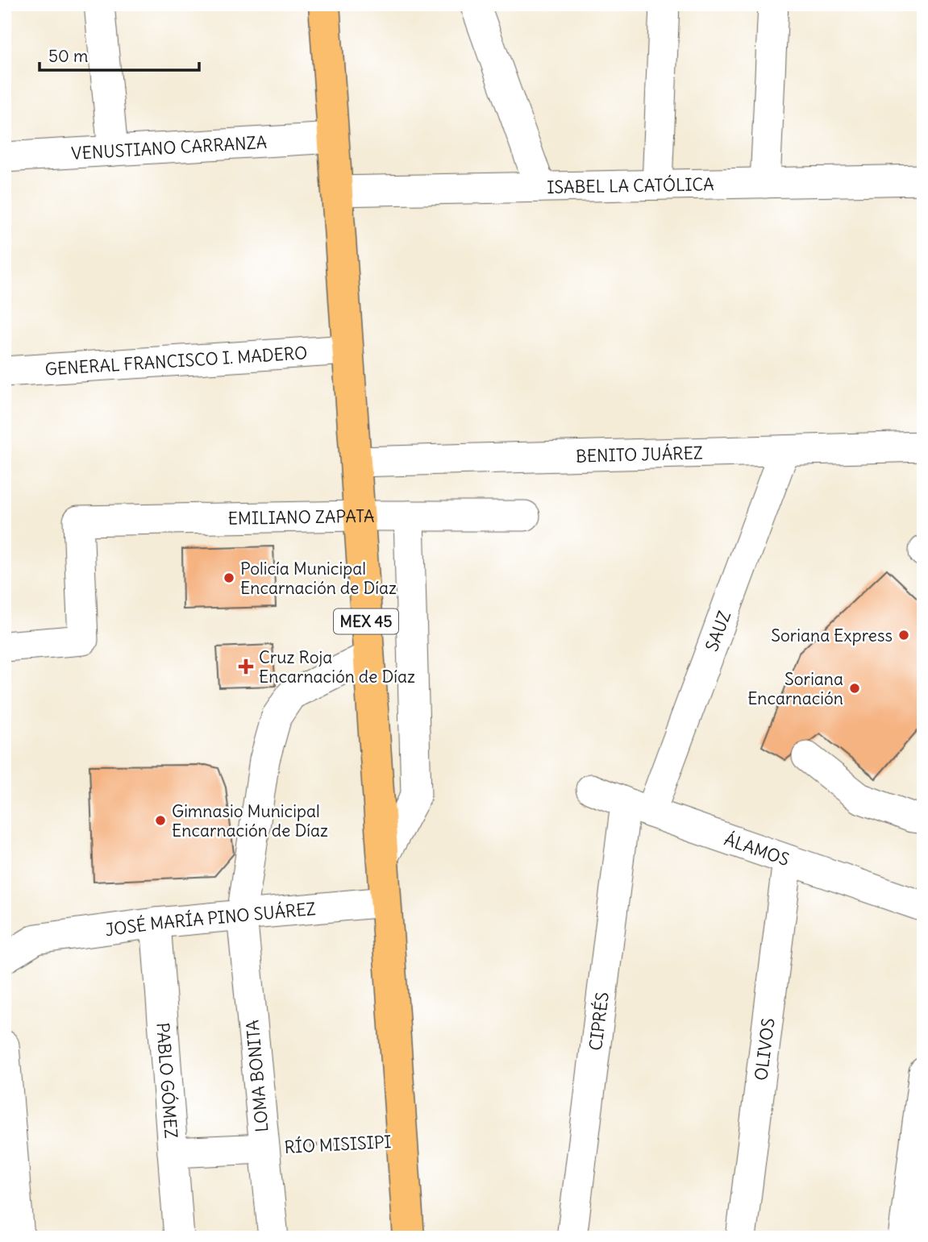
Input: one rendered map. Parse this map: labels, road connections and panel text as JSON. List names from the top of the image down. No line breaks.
{"streets":{"main road":["MEX 45"],"street":["VENUSTIANO CARRANZA","ISABEL LA CATÓLICA","GENERAL FRANCISCO I. MADERO","BENITO JUÁREZ","EMILIANO ZAPATA","SAUZ","ÁLAMOS","JOSÉ MARÍA PINO SUÁREZ","CIPRÉS","OLIVOS","LOMA BONITA","PABLO GÓMEZ","RÍO MISISIPI"]},"crossings":[["VENUSTIANO CARRANZA","MEX 45"],["ISABEL LA CATÓLICA","MEX 45"],["GENERAL FRANCISCO I. MADERO","MEX 45"],["BENITO JUÁREZ","MEX 45"],["BENITO JUÁREZ","SAUZ"],["EMILIANO ZAPATA","MEX 45"],["MEX 45","JOSÉ MARÍA PINO SUÁREZ"],["MEX 45","LOMA BONITA"],["MEX 45","RÍO MISISIPI"],["SAUZ","ÁLAMOS"],["SAUZ","CIPRÉS"],["ÁLAMOS","CIPRÉS"],["ÁLAMOS","OLIVOS"],["JOSÉ MARÍA PINO SUÁREZ","LOMA BONITA"],["JOSÉ MARÍA PINO SUÁREZ","PABLO GÓMEZ"],["LOMA BONITA","RÍO MISISIPI"],["PABLO GÓMEZ","RÍO MISISIPI"]],"places":{"other":["Policía Municipal Encarnación de Díaz","Soriana Express","Soriana Encarnación","Gimnasio Municipal Encarnación de Díaz"],"health":["Cruz Roja Encarnación de Díaz"]},"scale_bar":"50 m"}
